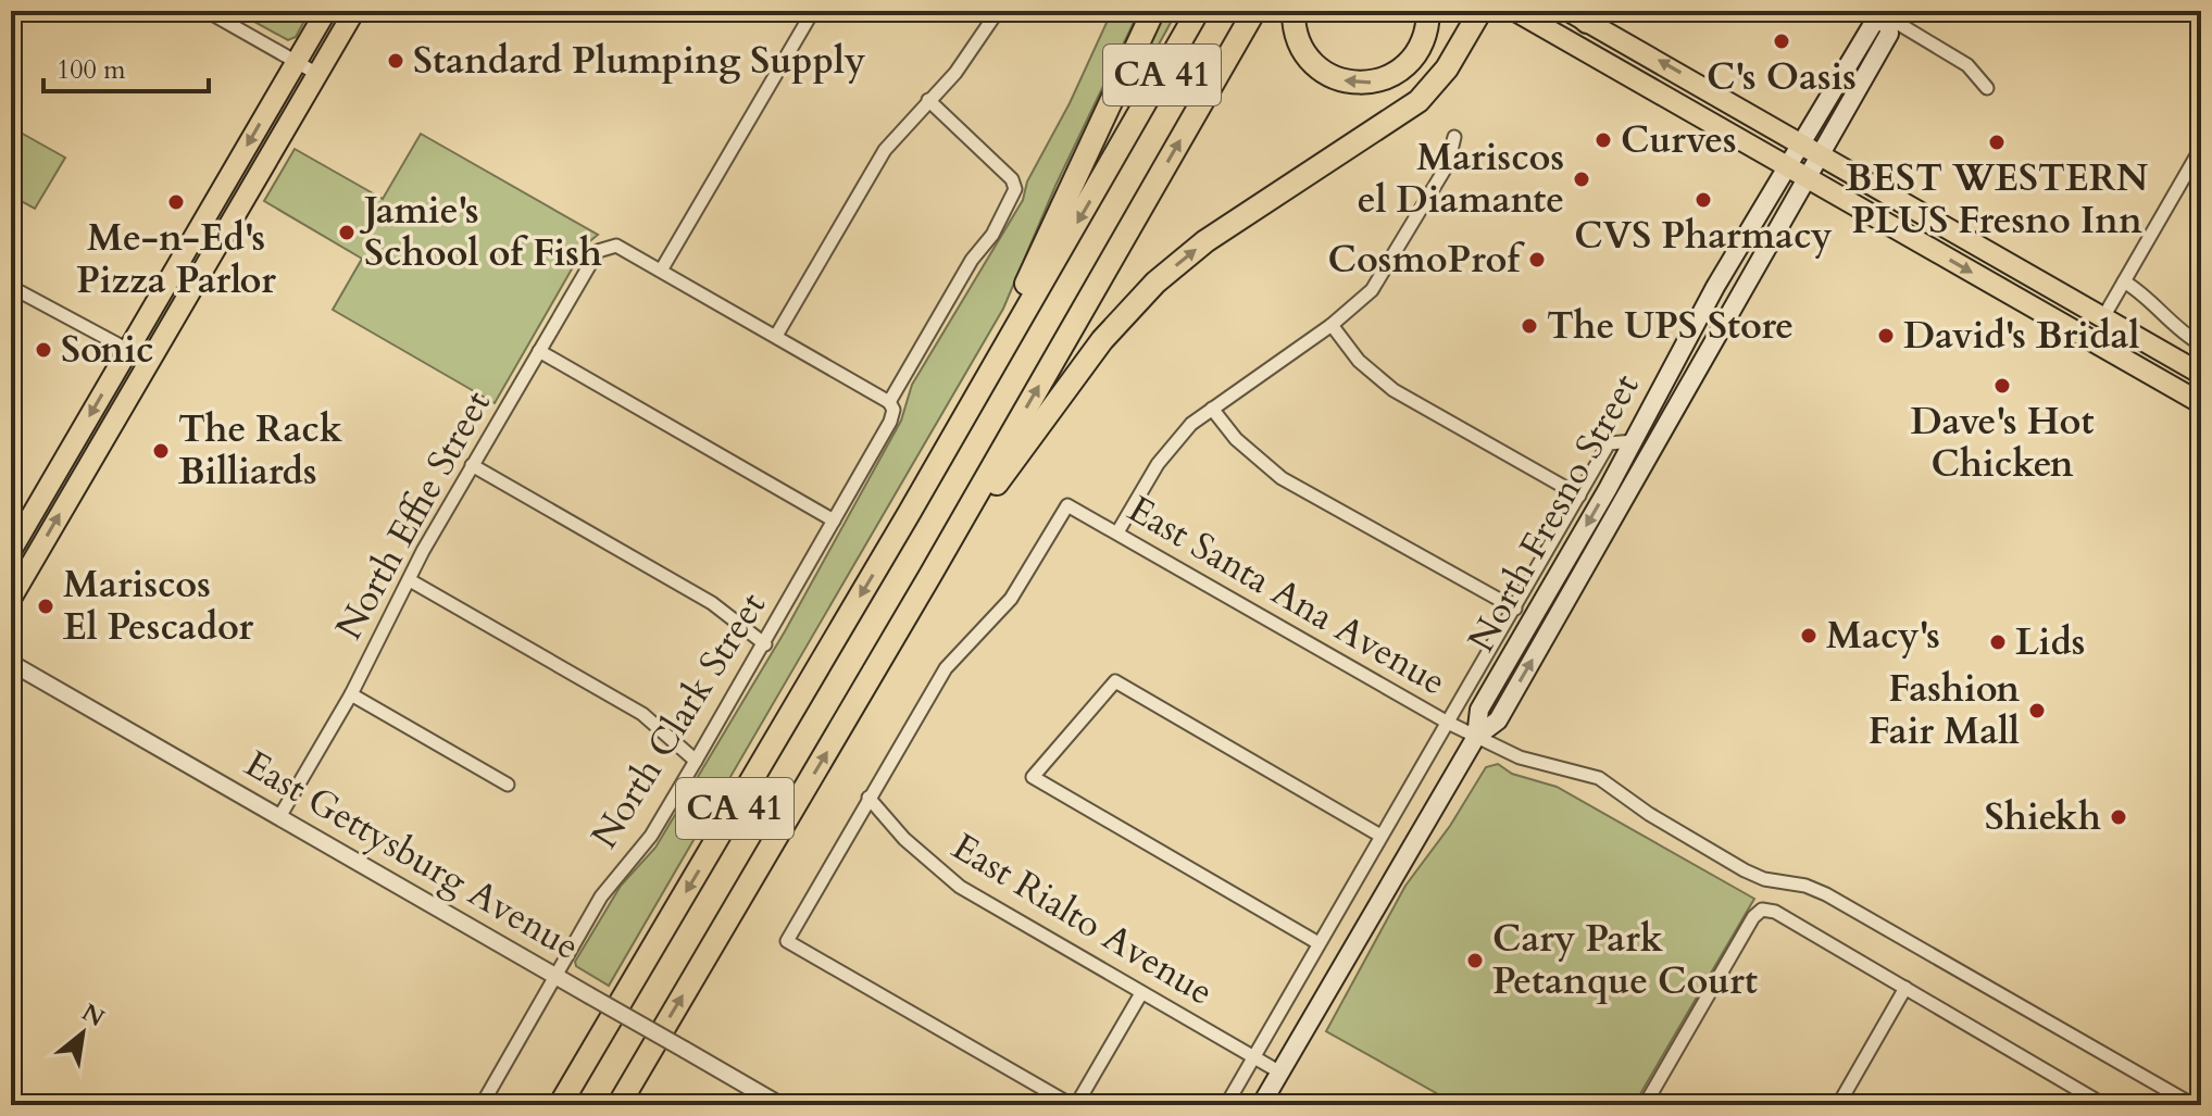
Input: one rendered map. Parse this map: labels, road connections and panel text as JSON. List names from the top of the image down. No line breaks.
{"streets":{"highway":["CA 41"],"main road":["North Fresno Street"],"street":["North Effie Street","East Santa Ana Avenue","North Clark Street","East Gettysburg Avenue","East Rialto Avenue"]},"crossings":[["North Fresno Street","East Santa Ana Avenue"],["North Fresno Street","East Rialto Avenue"],["North Effie Street","East Gettysburg Avenue"],["East Santa Ana Avenue","East Rialto Avenue"],["North Clark Street","East Gettysburg Avenue"]],"places":["C's Oasis","Standard Plumping Supply","Curves","BEST WESTERN PLUS Fresno Inn","Mariscos el Diamante","CVS Pharmacy","Me-n-Ed's Pizza Parlor","Jamie's School of Fish","CosmoProf","The UPS Store","David's Bridal","Sonic","Dave's Hot Chicken","The Rack Billiards","Mariscos El Pescador","Macy's","Lids","Fashion Fair Mall","Shiekh","Cary Park Petanque Court"],"scale_bar":"100 m","north":"top right"}
